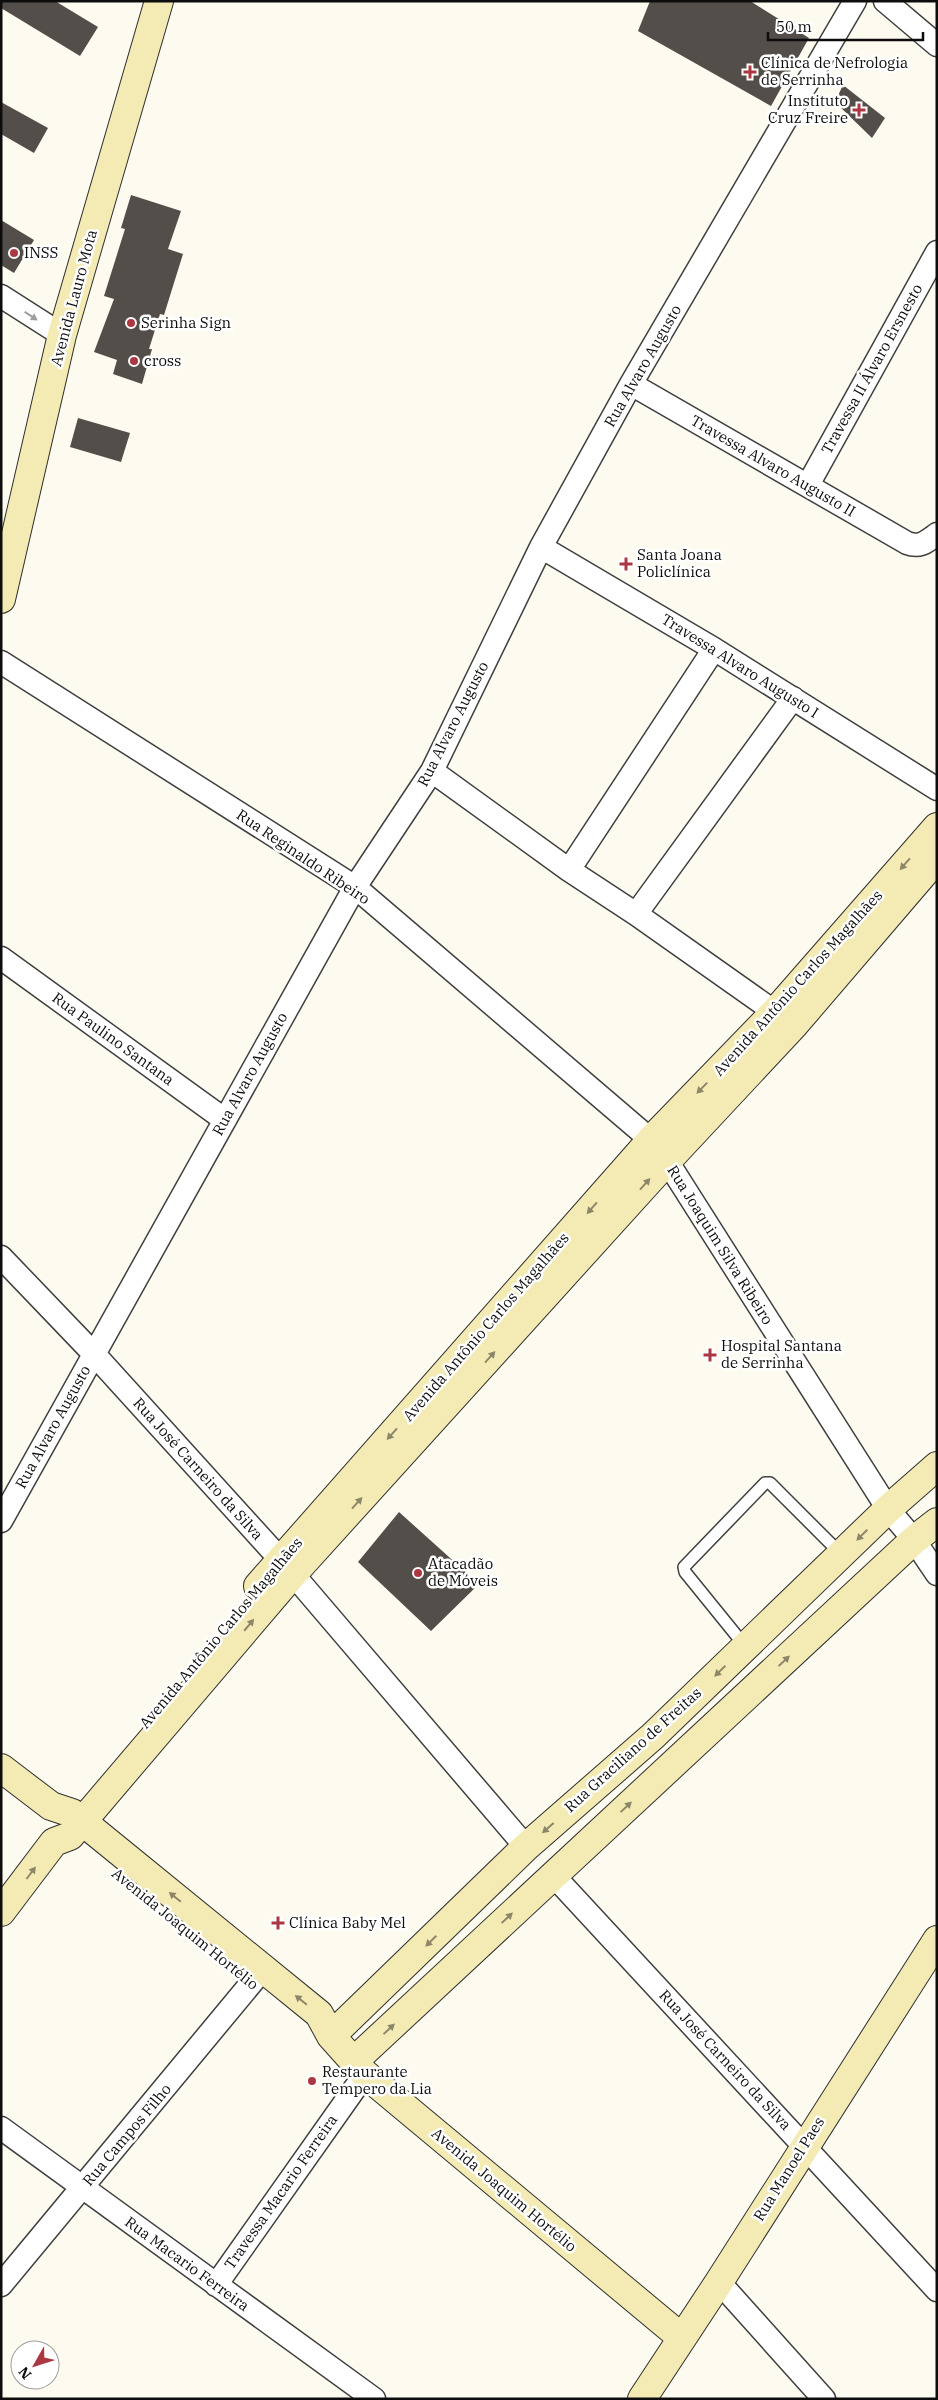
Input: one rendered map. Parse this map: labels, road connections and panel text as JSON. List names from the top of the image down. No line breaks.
{"streets":{"street":["Avenida Lauro Mota","Rua Alvaro Augusto","Travessa II Álvaro Ersnesto","Travessa Alvaro Augusto II","Travessa Alvaro Augusto I","Rua Reginaldo Ribeiro","Avenida Antônio Carlos Magalhães","Rua Paulino Santana","Rua Joaquim Silva Ribeiro","Rua José Carneiro da Silva","Rua Graciliano de Freitas","Avenida Joaquim Hortélio","Rua Campos Filho","Rua Manoel Paes","Travessa Macario Ferreira","Rua Macario Ferreira"]},"crossings":[["Rua Alvaro Augusto","Travessa Alvaro Augusto II"],["Rua Alvaro Augusto","Travessa Alvaro Augusto I"],["Rua Alvaro Augusto","Rua Reginaldo Ribeiro"],["Rua Alvaro Augusto","Rua Paulino Santana"],["Rua Alvaro Augusto","Rua José Carneiro da Silva"],["Travessa II Álvaro Ersnesto","Travessa Alvaro Augusto II"],["Rua Reginaldo Ribeiro","Avenida Antônio Carlos Magalhães"],["Rua Reginaldo Ribeiro","Rua Joaquim Silva Ribeiro"],["Avenida Antônio Carlos Magalhães","Rua Joaquim Silva Ribeiro"],["Avenida Antônio Carlos Magalhães","Rua José Carneiro da Silva"],["Avenida Antônio Carlos Magalhães","Avenida Joaquim Hortélio"],["Rua Joaquim Silva Ribeiro","Rua Graciliano de Freitas"],["Rua José Carneiro da Silva","Rua Graciliano de Freitas"],["Rua José Carneiro da Silva","Rua Manoel Paes"],["Rua Graciliano de Freitas","Avenida Joaquim Hortélio"],["Avenida Joaquim Hortélio","Rua Campos Filho"],["Avenida Joaquim Hortélio","Rua Manoel Paes"],["Avenida Joaquim Hortélio","Travessa Macario Ferreira"],["Rua Campos Filho","Rua Macario Ferreira"],["Travessa Macario Ferreira","Rua Macario Ferreira"]],"places":{"health":["Clínica de Nefrologia de Serrinha","Instituto Cruz Freire","Santa Joana Policlínica","Hospital Santana de Serrinha","Clínica Baby Mel"],"other":["INSS","Serinha Sign","cross","Atacadão de Móveis","Restaurante Tempero da Lia"]},"scale_bar":"50 m","north":"bottom left"}
